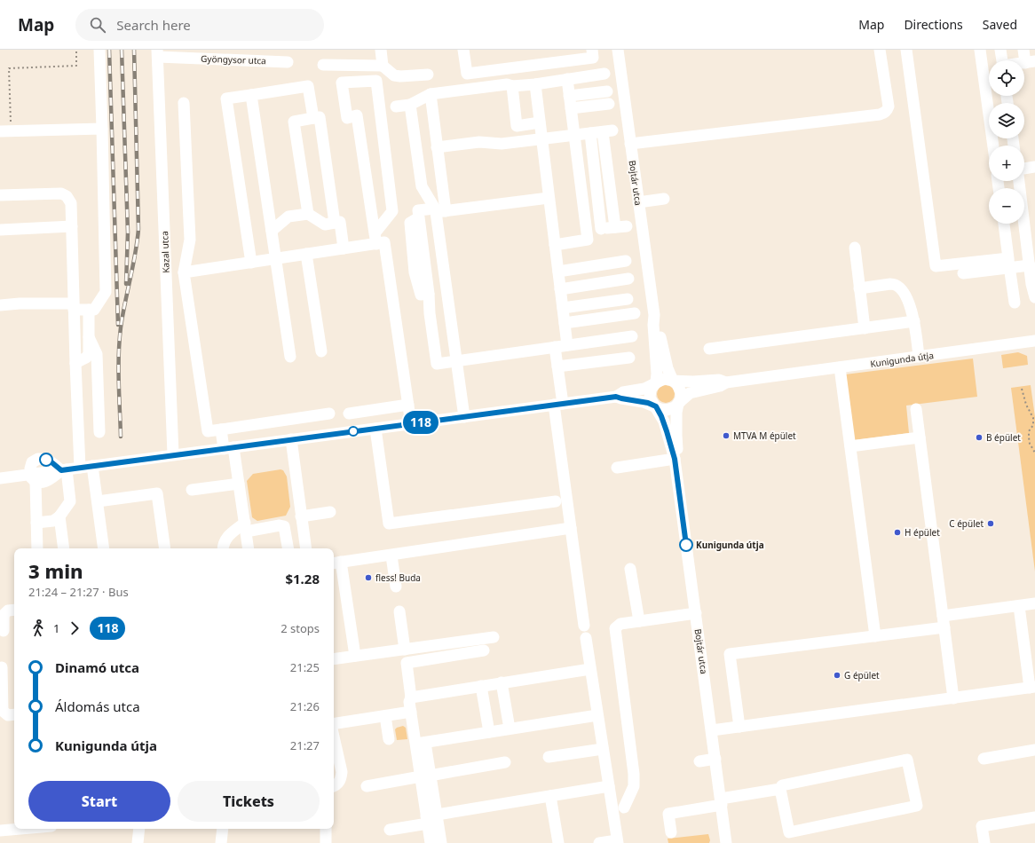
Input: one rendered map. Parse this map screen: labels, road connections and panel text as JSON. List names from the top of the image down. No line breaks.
{"streets":{"street":["Gyöngysor utca","Bojtár utca","Kazal utca","Kunigunda útja"]},"crossings":[["Gyöngysor utca","Kazal utca"],["Bojtár utca","Kunigunda útja"],["Kazal utca","Kunigunda útja"]],"places":["MTVA M épület","B épület","C épület","H épület","Kunigunda útja","fless! Buda","G épület"],"lines":["bus line 118"],"page":{"header":"Map","search":"Search here","nav":["Map","Directions","Saved"],"on_map":"118","map_buttons":["+","−"],"heading":["3 min","21:24 – 21:27 · Bus","$1.28"],"legs":["1","118","2 stops"],"list":[{"name":"Dinamó utca","value":"21:25"},{"name":"Áldomás utca","value":"21:26"},{"name":"Kunigunda útja","value":"21:27"}],"buttons":["Start","Tickets"]}}
